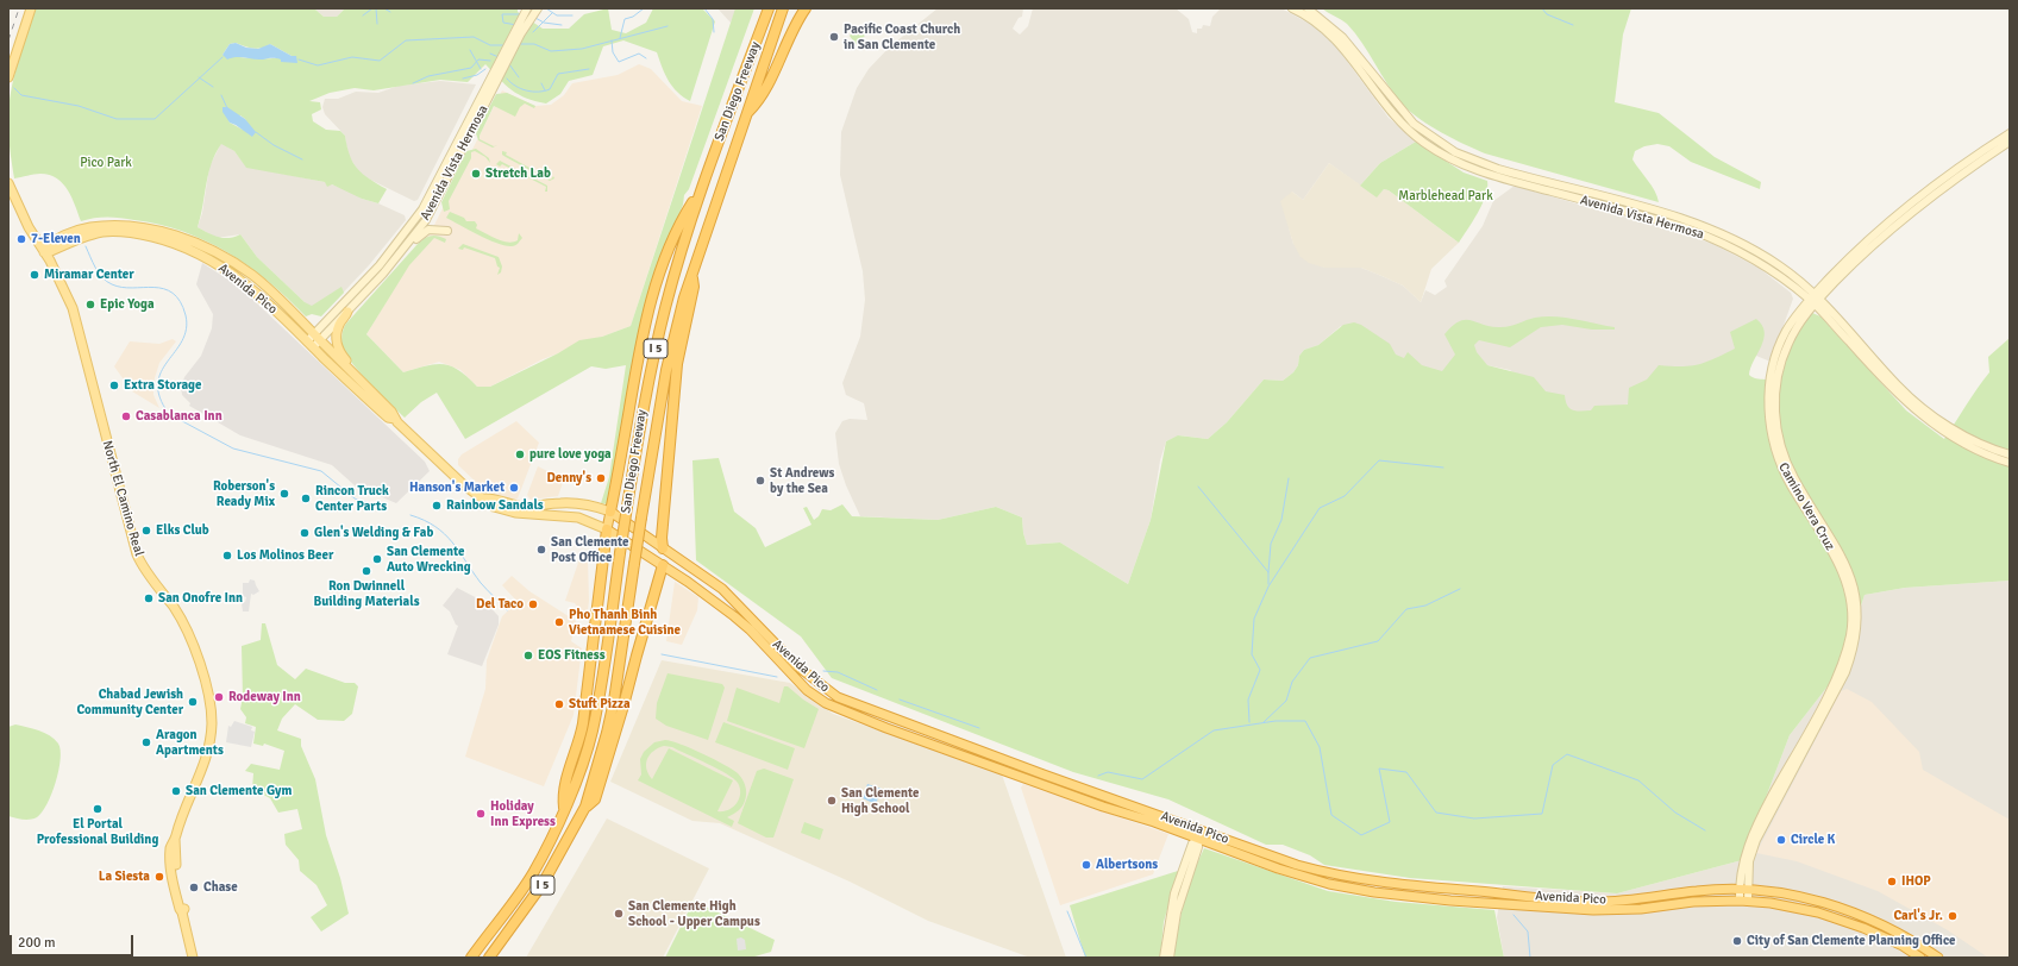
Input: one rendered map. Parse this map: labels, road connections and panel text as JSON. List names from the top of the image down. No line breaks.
{"streets":{"highway":["San Diego Freeway","Avenida Pico","I 5"],"main road":["Avenida Vista Hermosa","North El Camino Real","Camino Vera Cruz"]},"crossings":[["Avenida Vista Hermosa","Avenida Pico"],["Avenida Vista Hermosa","Camino Vera Cruz"],["Avenida Pico","North El Camino Real"],["Avenida Pico","Camino Vera Cruz"]],"parks":["Pico Park","Marblehead Park"],"places":["Pacific Coast Church in San Clemente","Stretch Lab","7-Eleven","Miramar Center","Epic Yoga","Extra Storage","Casablanca Inn","pure love yoga","Denny's","St Andrews by the Sea","Hanson's Market","Roberson's Ready Mix","Rincon Truck Center Parts","Rainbow Sandals","Elks Club","Glen's Welding & Fab","San Clemente Post Office","Los Molinos Beer","San Clemente Auto Wrecking","Ron Dwinnell Building Materials","San Onofre Inn","Del Taco","Pho Thanh Binh Vietnamese Cuisine","EOS Fitness","Rodeway Inn","Chabad Jewish Community Center","Stuft Pizza","Aragon Apartments","San Clemente Gym","San Clemente High School","El Portal Professional Building","Holiday Inn Express","Circle K","Albertsons","La Siesta","IHOP","Chase","San Clemente High School - Upper Campus","Carl's Jr.","City of San Clemente Planning Office"],"scale_bar":"200 m"}
